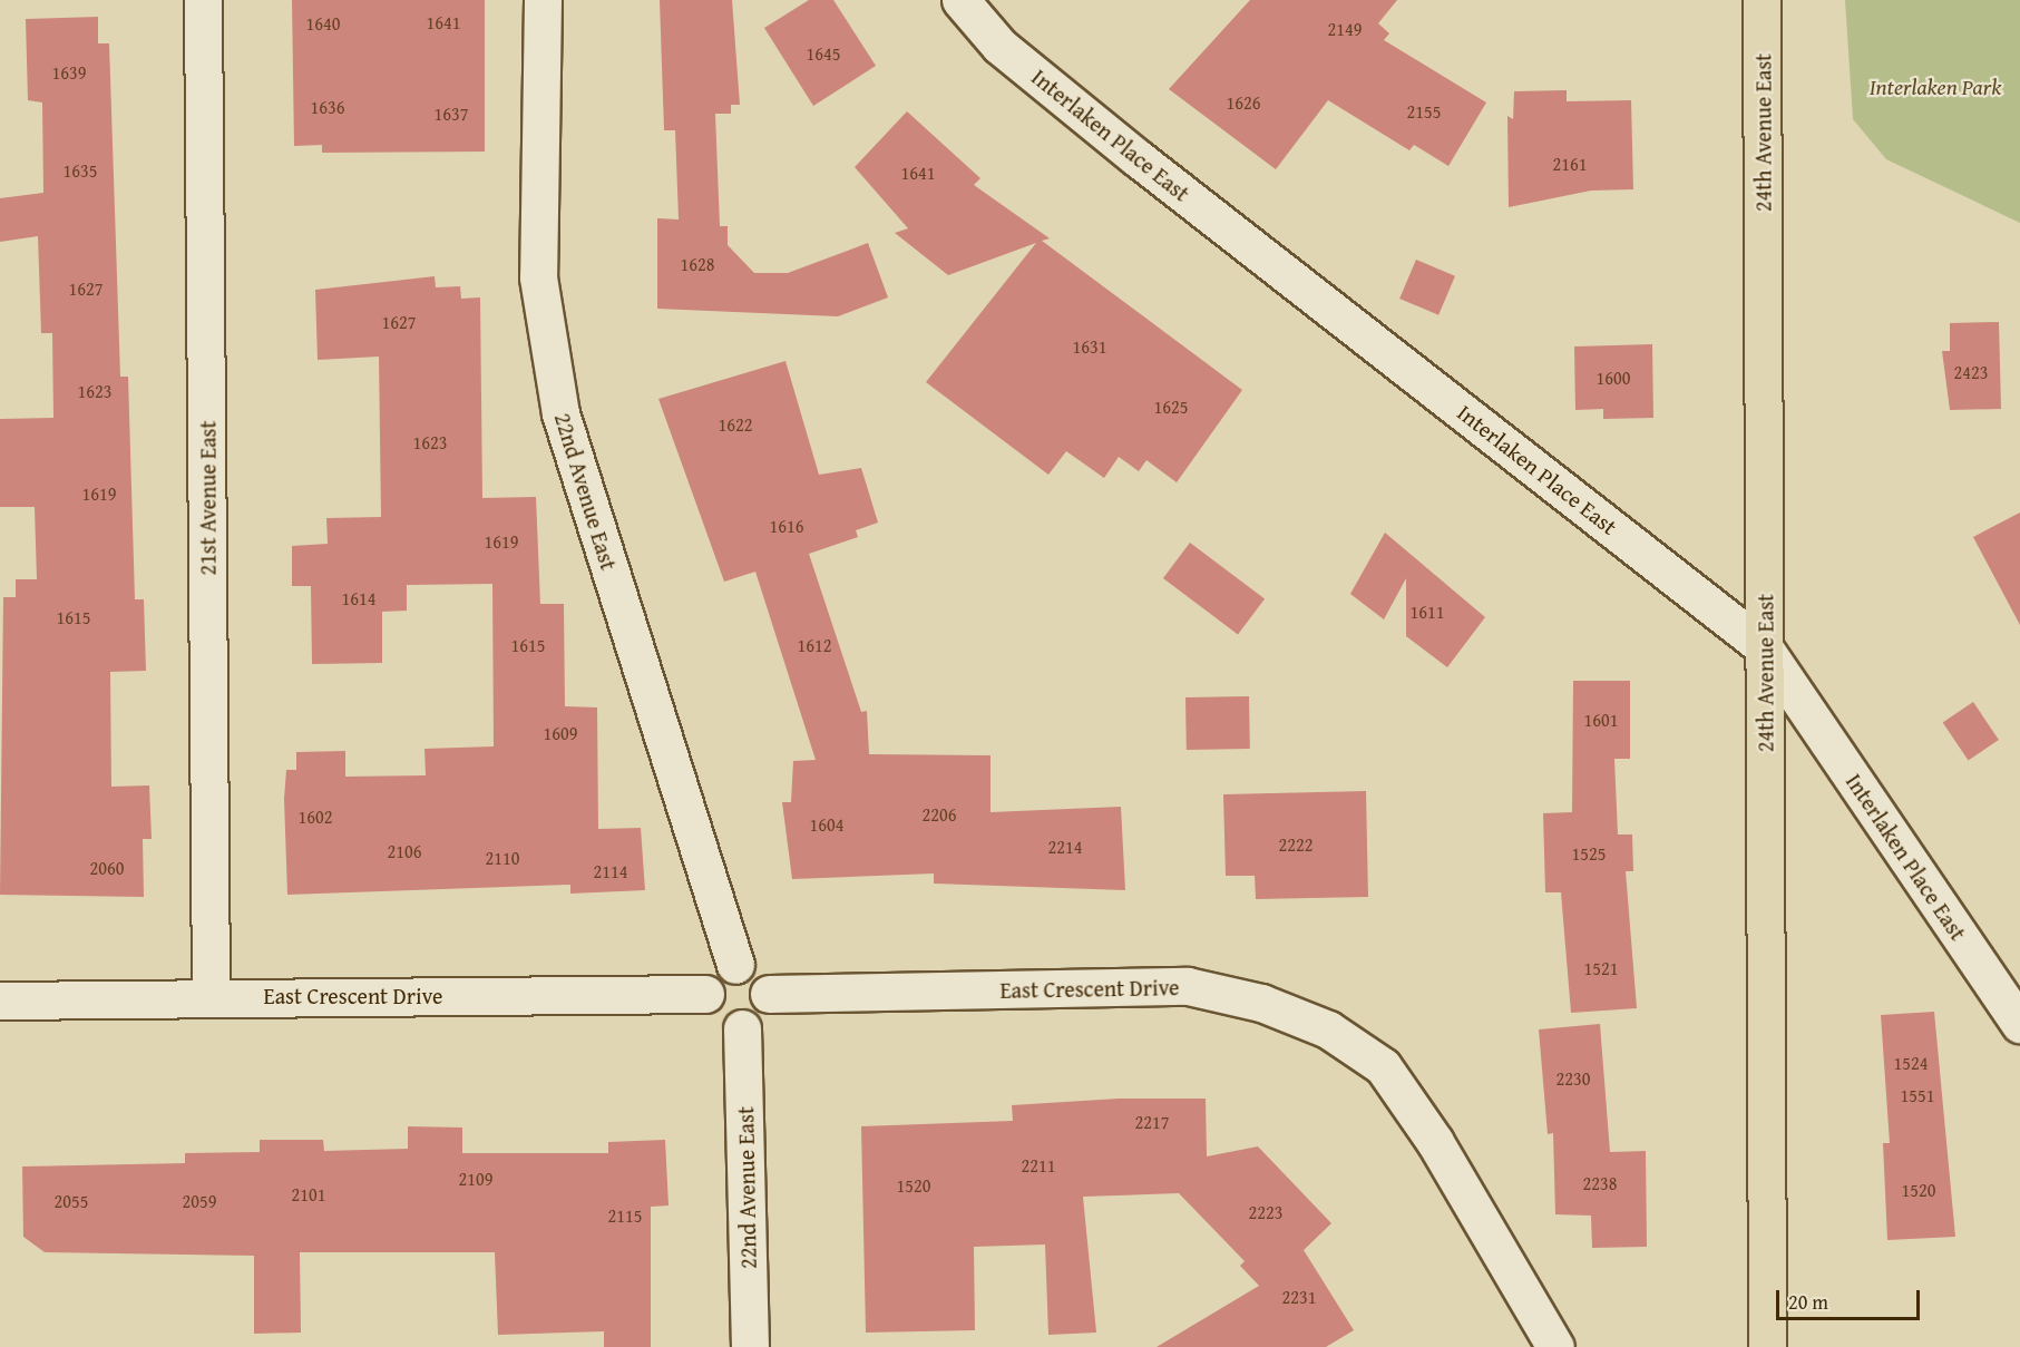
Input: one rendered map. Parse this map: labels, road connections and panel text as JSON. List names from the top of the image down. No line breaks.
{"streets":{"main road":["24th Avenue East"],"street":["Interlaken Place East","22nd Avenue East","21st Avenue East","East Crescent Drive"]},"crossings":[["24th Avenue East","Interlaken Place East"],["22nd Avenue East","East Crescent Drive"],["21st Avenue East","East Crescent Drive"]],"parks":["Interlaken Park"],"house_numbers":["1641","1640","2149","1645","1639","1626","1636","2155","1637","2161","1635","1641","1628","1627","1627","1631","2423","1600","1623","1625","1622","1623","1619","1616","1619","1614","1611","1615","1615","1612","1601","1609","2206","1602","1604","2222","2214","2106","1525","2110","2060","2114","1521","1524","2230","1551","2217","2211","2109","2238","1520","1520","2101","2055","2059","2223","2115","2231"],"scale_bar":"20 m"}
